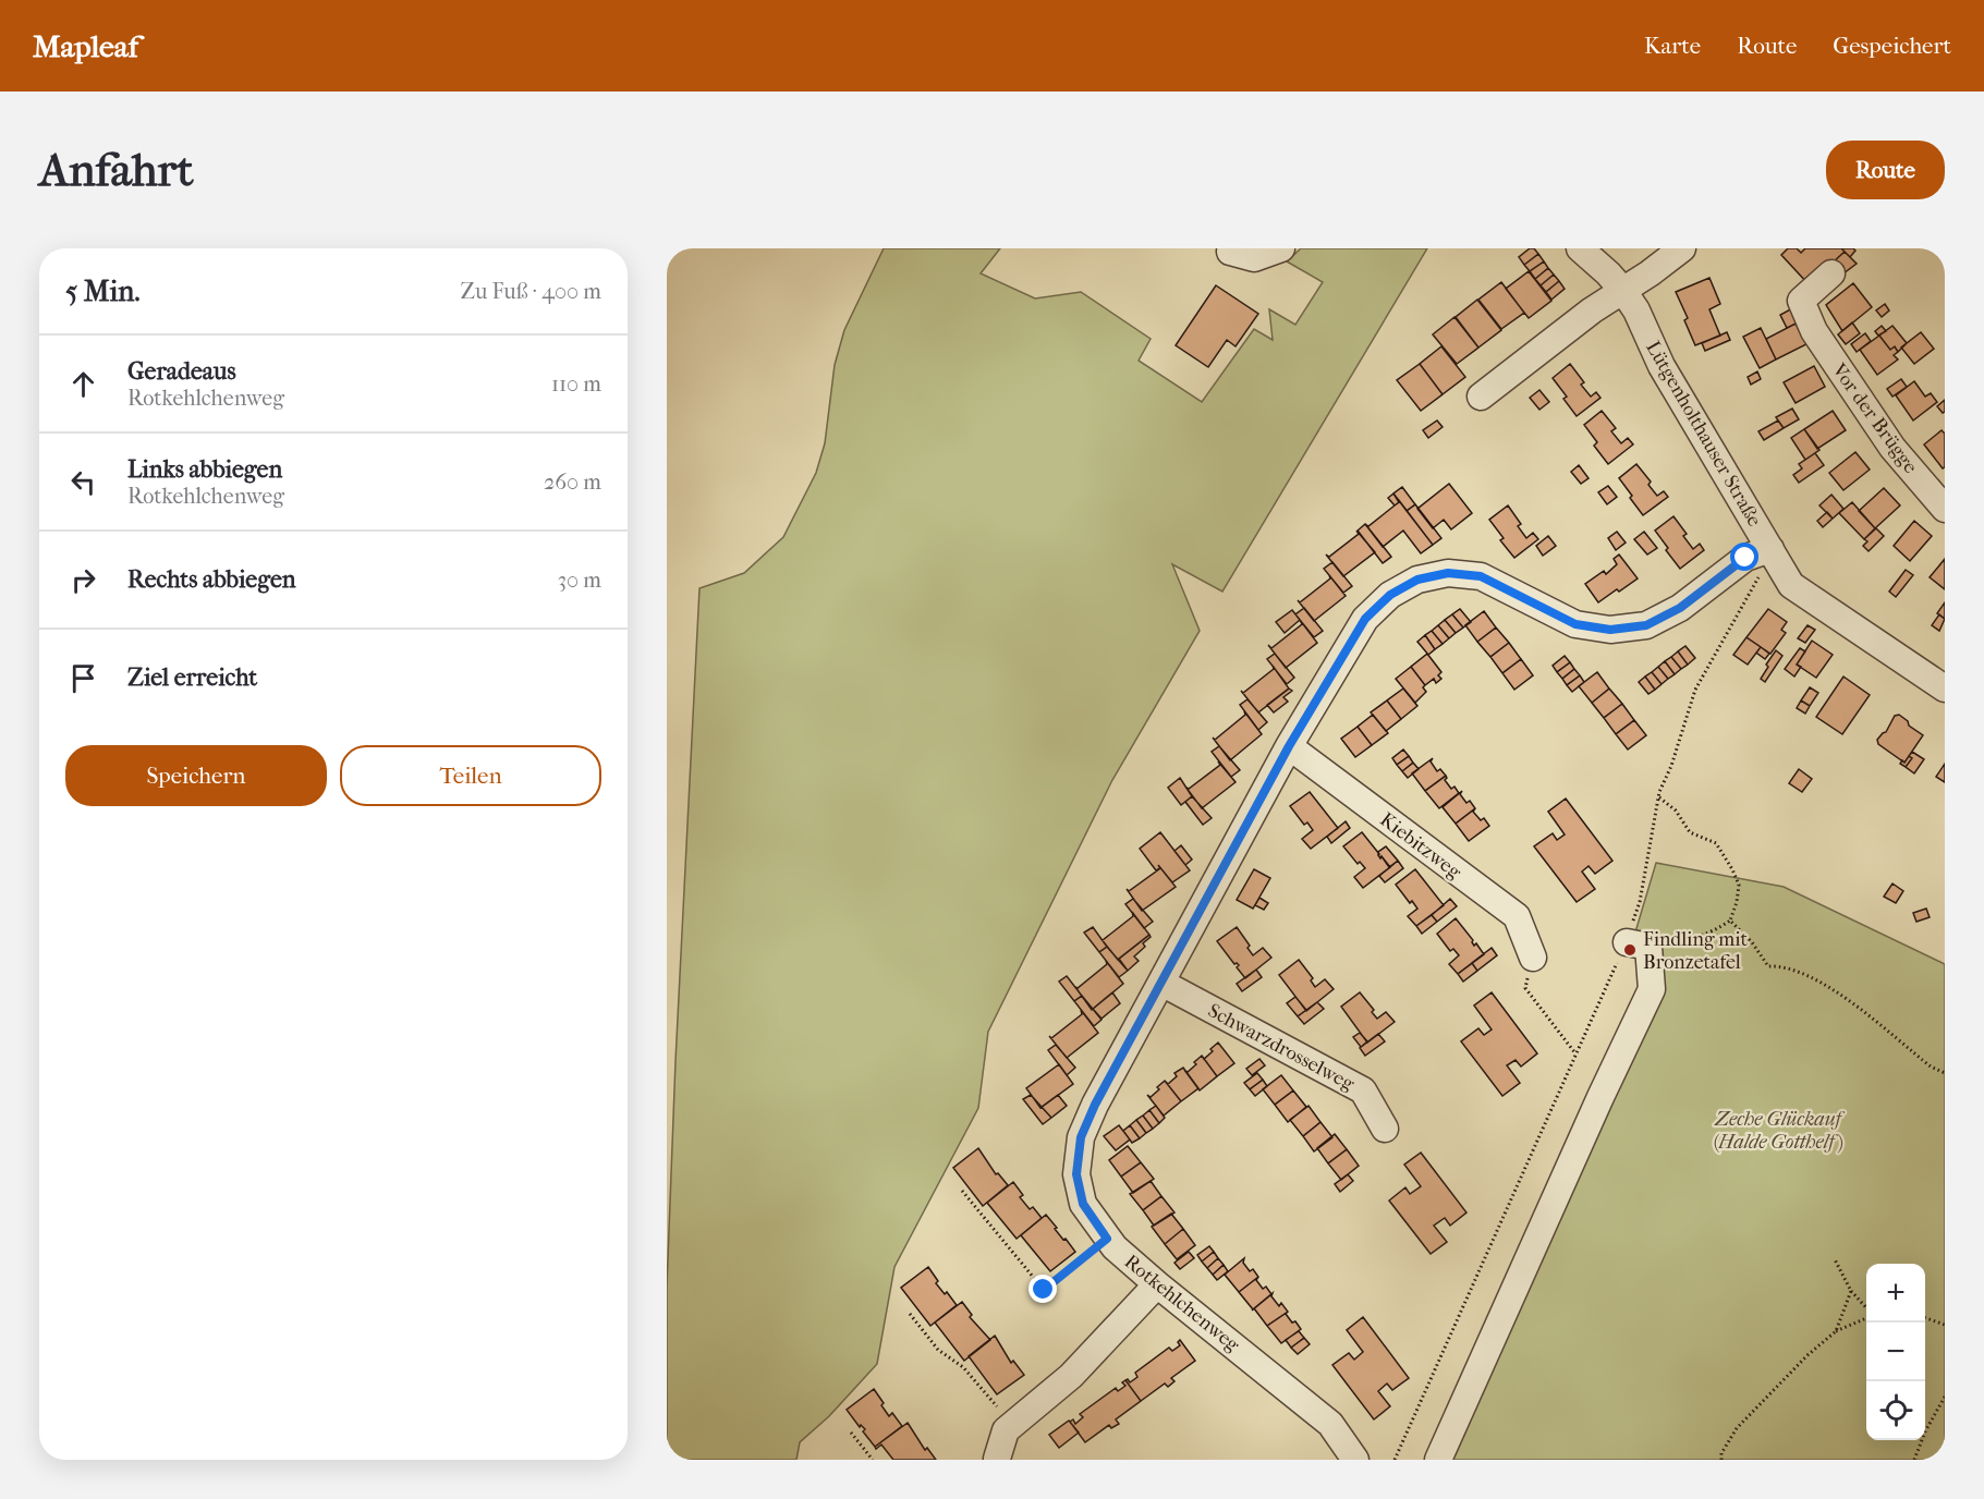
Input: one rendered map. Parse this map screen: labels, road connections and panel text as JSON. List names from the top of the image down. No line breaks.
{"streets":{"street":["Vor der Brügge","Lütgenholthauser Straße","Kiebitzweg","Schwarzdrosselweg","Rotkehlchenweg"]},"crossings":[["Lütgenholthauser Straße","Rotkehlchenweg"],["Kiebitzweg","Rotkehlchenweg"],["Schwarzdrosselweg","Rotkehlchenweg"]],"parks":["Zeche Glückauf (Halde Gotthelf)"],"places":["Findling mit Bronzetafel"],"page":{"header":"Mapleaf","nav":["Karte","Route","Gespeichert"],"buttons":["Route",["Speichern","Teilen"]],"title":"Anfahrt","heading":["5 Min.","Zu Fuß · 400 m"],"list":[["Geradeaus","Rotkehlchenweg","110 m"],["Links abbiegen","Rotkehlchenweg","260 m"],["Rechts abbiegen","30 m"],"Ziel erreicht"],"map_buttons":["+","−"]}}
